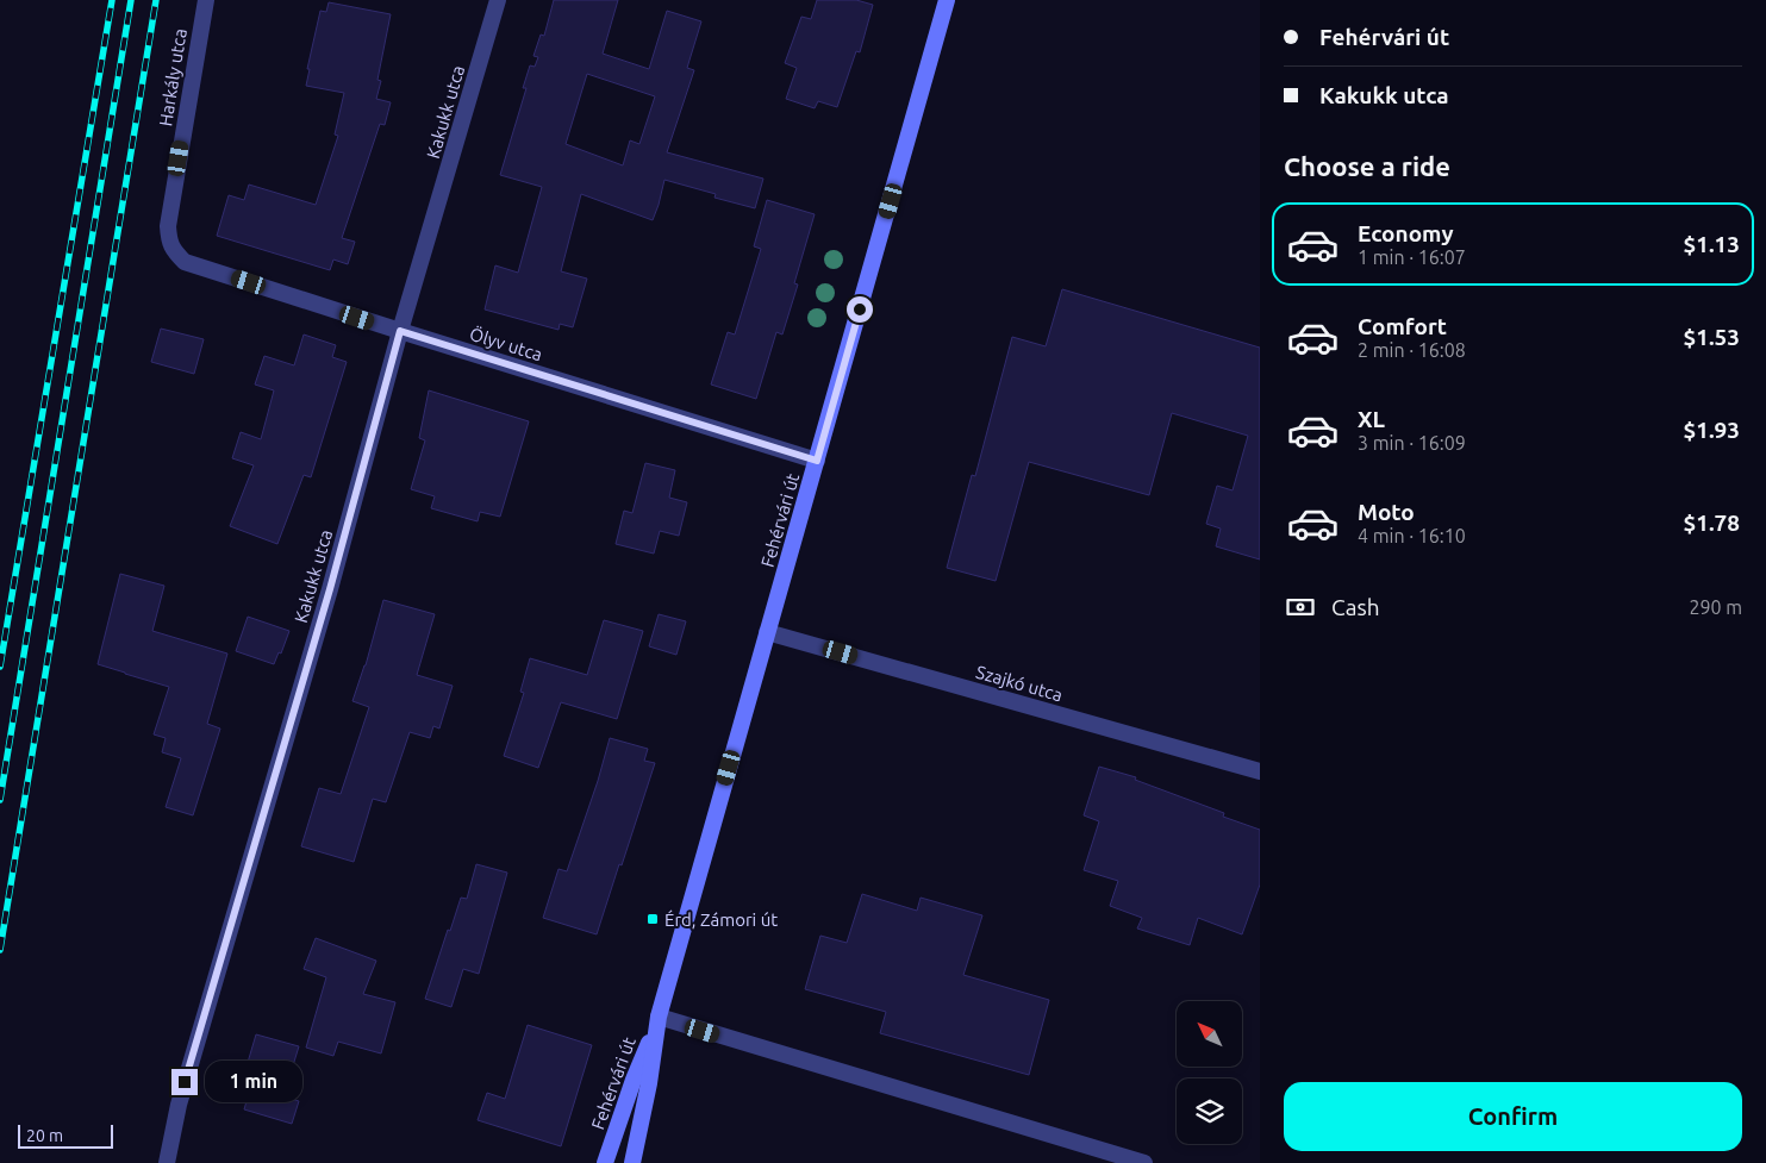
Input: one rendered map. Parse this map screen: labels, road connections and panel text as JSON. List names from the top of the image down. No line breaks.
{"streets":{"main road":["Fehérvári út"],"street":["Harkály utca","Kakukk utca","Ölyv utca","Szajkó utca"]},"crossings":[["Harkály utca","Ölyv utca"],["Kakukk utca","Ölyv utca"],["Ölyv utca","Fehérvári út"],["Fehérvári út","Szajkó utca"]],"places":{"transit":["Érd, Zámori út"]},"scale_bar":"20 m","north":"top left","page":{"banner":["Fehérvári út","Kakukk utca"],"heading":"Choose a ride","list":[{"name":"Economy","note":"1 min · 16:07","value":"$1.13"},{"name":"Comfort","note":"2 min · 16:08","value":"$1.53"},{"name":"XL","note":"3 min · 16:09","value":"$1.93"},{"name":"Moto","note":"4 min · 16:10","value":"$1.78"}],"pay":["Cash","290 m"],"bubble":"1 min","buttons":"Confirm","scale":"20 m"}}
